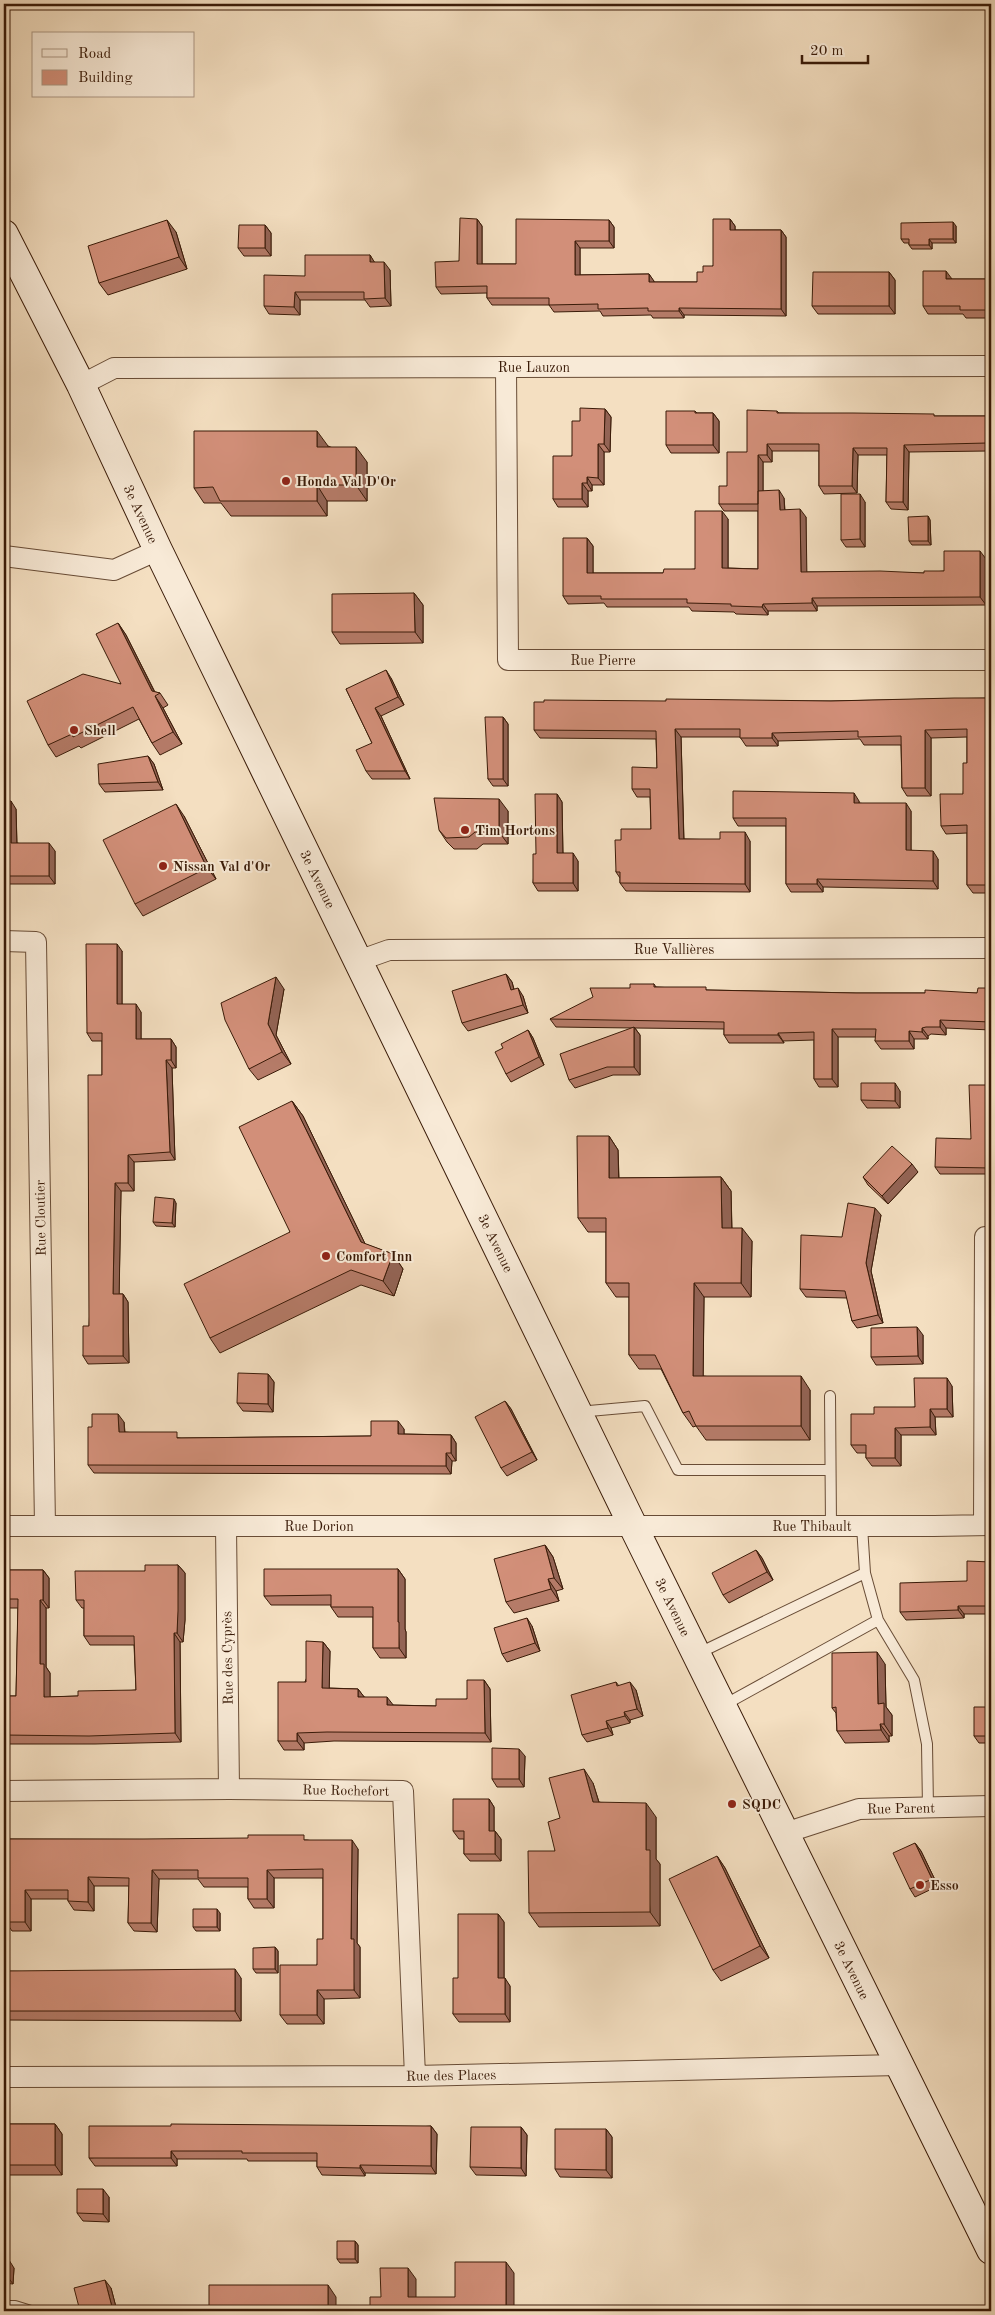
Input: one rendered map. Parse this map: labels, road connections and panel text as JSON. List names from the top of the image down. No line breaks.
{"streets":{"main road":["3e Avenue"],"street":["Rue Lauzon","Rue Pierre","Rue Vallières","Rue Cloutier","Rue Dorion","Rue Thibault","Rue des Cyprès","Rue Rochefort","Rue Parent","Rue des Places"]},"crossings":[["Rue Lauzon","3e Avenue"],["Rue Lauzon","Rue Pierre"],["3e Avenue","Rue Vallières"],["3e Avenue","Rue Dorion"],["3e Avenue","Rue Thibault"],["3e Avenue","Rue Parent"],["3e Avenue","Rue des Places"],["Rue Cloutier","Rue Dorion"],["Rue Dorion","Rue Thibault"],["Rue Dorion","Rue des Cyprès"],["Rue des Cyprès","Rue Rochefort"],["Rue Rochefort","Rue des Places"]],"places":["Honda Val D'Or","Shell","Tim Hortons","Nissan Val d'Or","Comfort Inn","SQDC","Esso"],"legend":["Road","Building"],"scale_bar":"20 m"}
